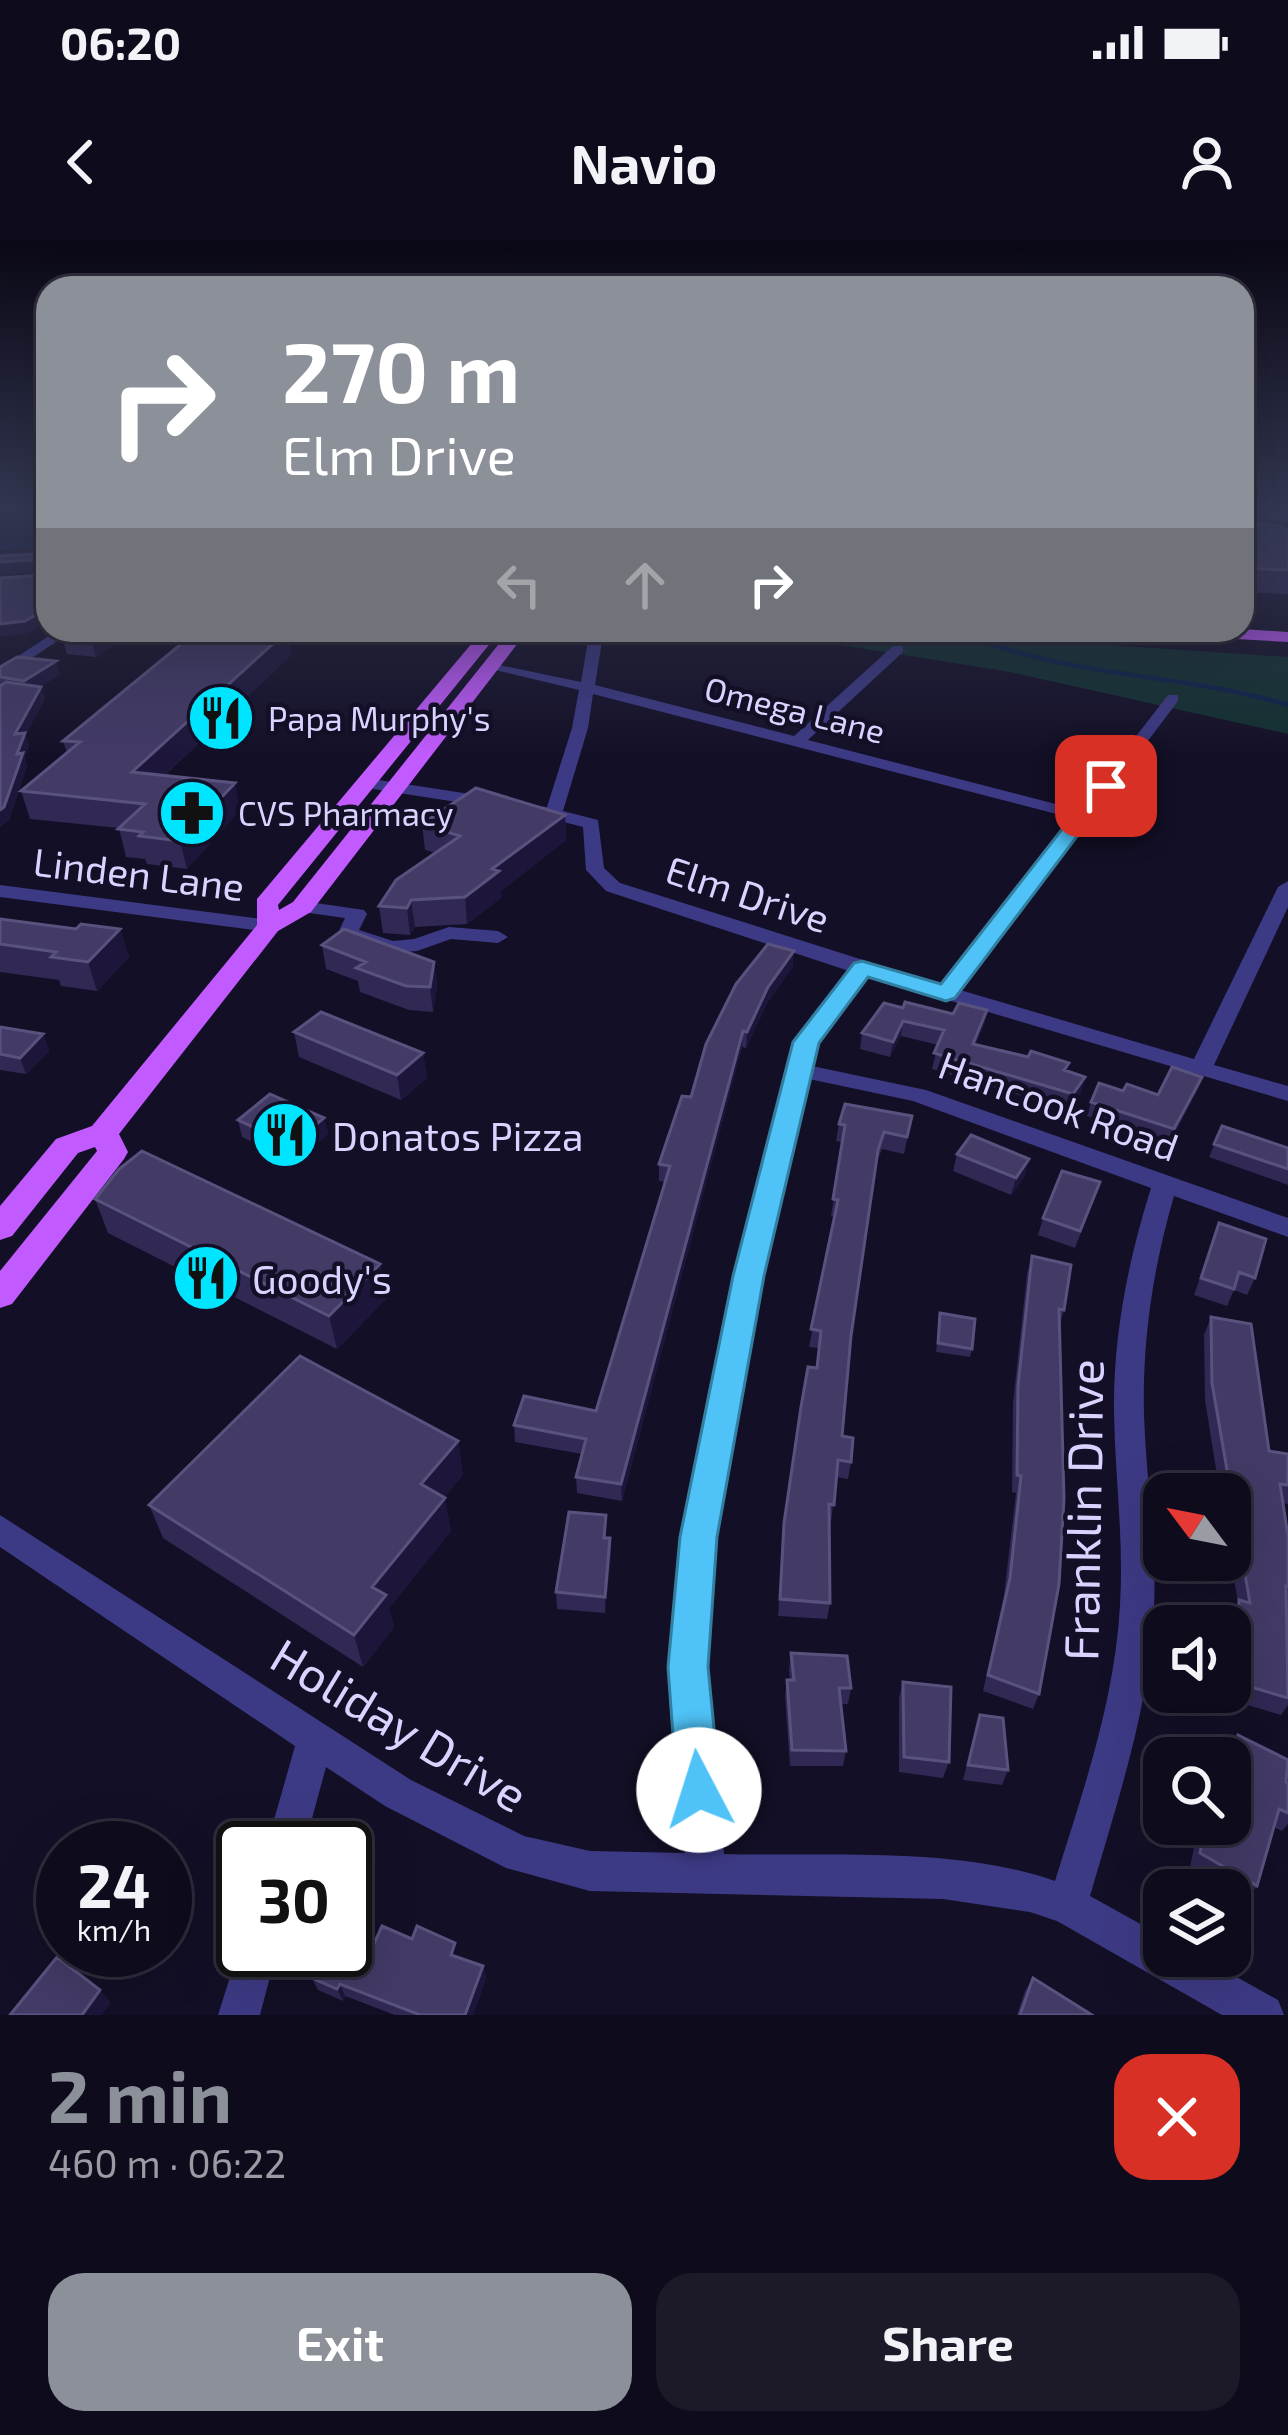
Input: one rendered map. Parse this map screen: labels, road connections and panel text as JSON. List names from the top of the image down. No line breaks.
{"streets":{"street":["Omega Lane","Linden Lane","Elm Drive","Hancook Road","Franklin Drive","Holiday Drive"]},"crossings":[["Hancook Road","Franklin Drive"],["Franklin Drive","Holiday Drive"]],"places":{"restaurant":["Papa Murphy's","Donatos Pizza","Goody's"],"pharmacy":["CVS Pharmacy"]},"north":"top left","page":{"status":"06:20","header":"Navio","turn":["270 m","Elm Drive"],"speed":"24 km/h","limit":"30","heading":["2 min","460 m · 06:22"],"buttons":["Exit","Share"]}}
